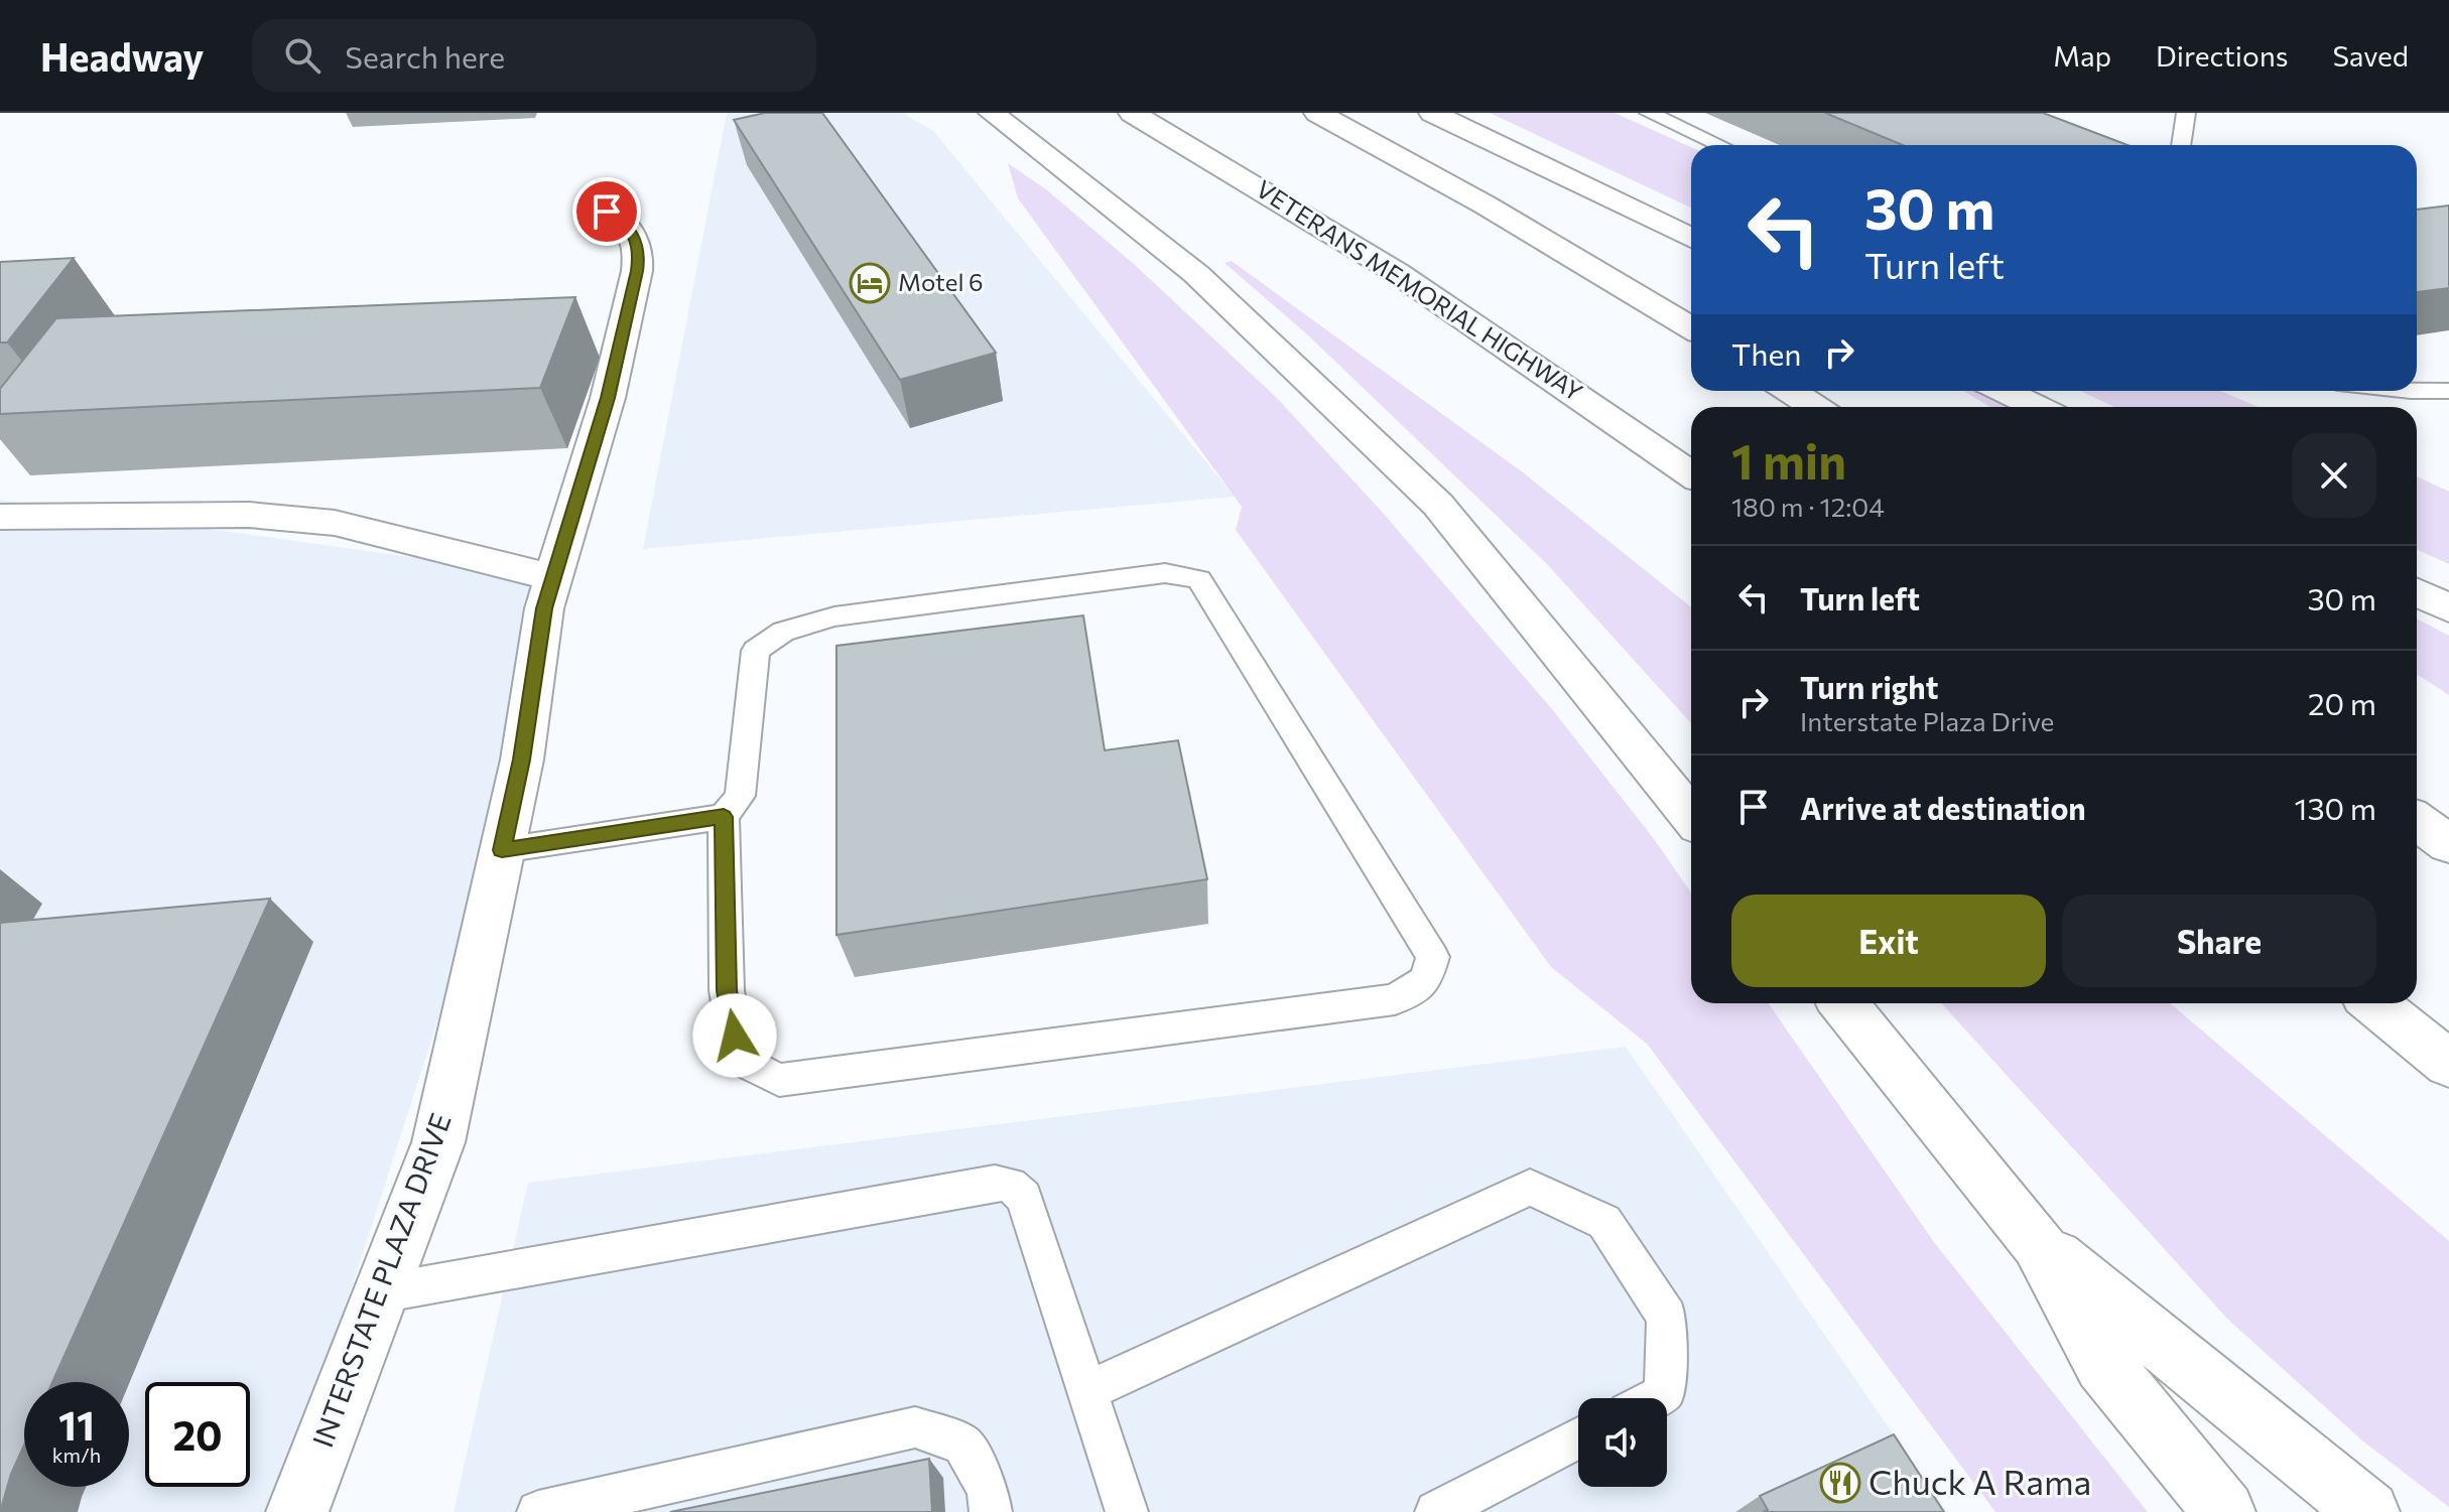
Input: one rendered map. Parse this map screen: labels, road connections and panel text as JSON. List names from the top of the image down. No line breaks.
{"streets":{"main road":["VETERANS MEMORIAL HIGHWAY","INTERSTATE PLAZA DRIVE"]},"places":{"hotel":["Motel 6"],"restaurant":["Chuck A Rama"]},"page":{"header":"Headway","search":"Search here","nav":["Map","Directions","Saved"],"turn":["30 m","Turn left"],"then":"Then","heading":["1 min","180 m · 12:04"],"list":[{"name":"Turn left","value":"30 m"},{"name":"Turn right","note":"Interstate Plaza Drive","value":"20 m"},{"name":"Arrive at destination","value":"130 m"}],"buttons":["Exit","Share"],"speed":"11 km/h","limit":"20"}}
